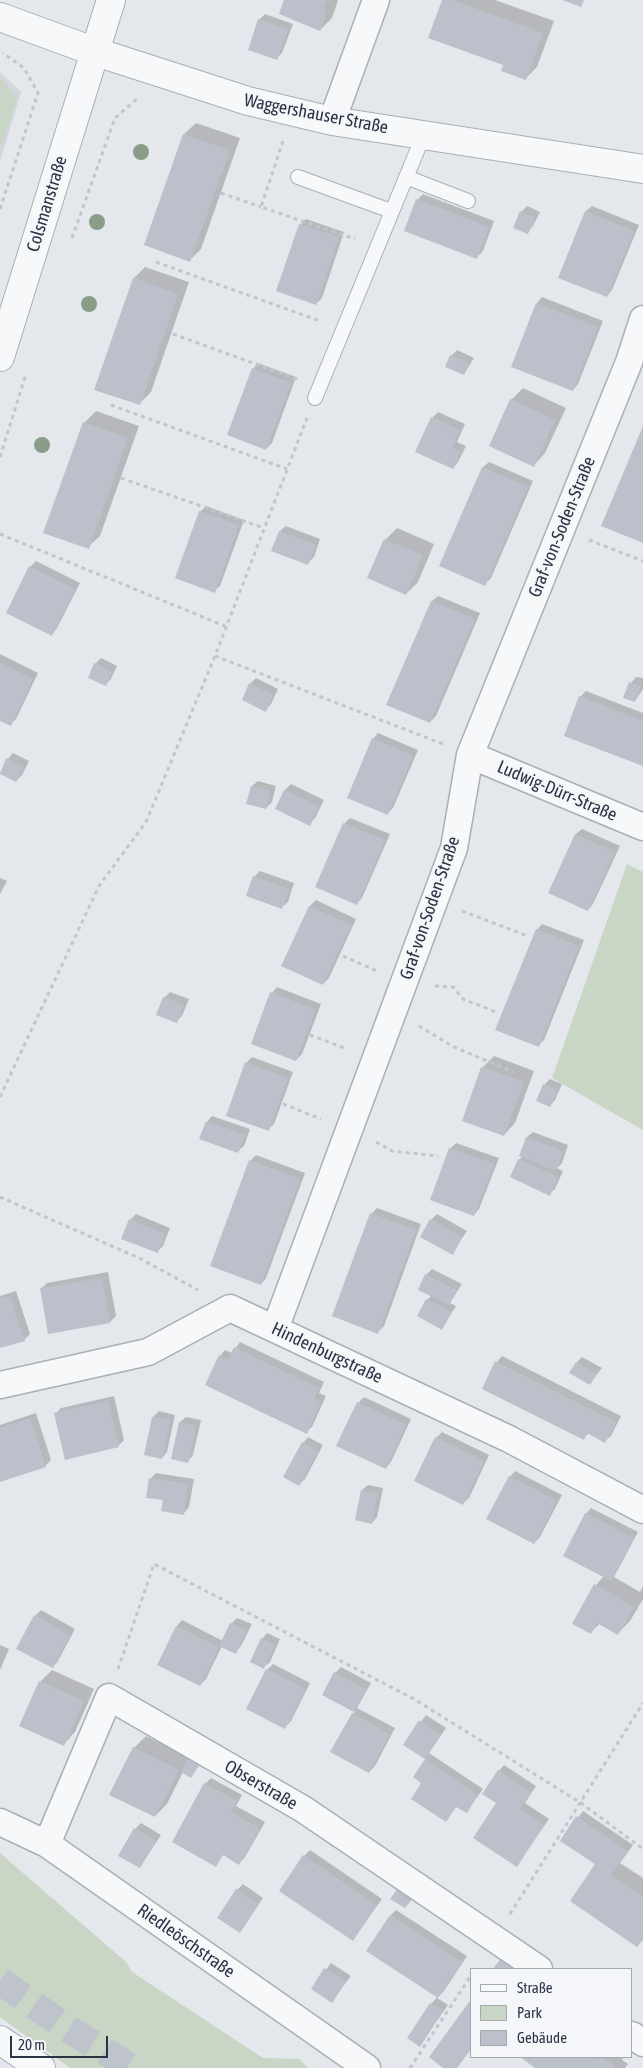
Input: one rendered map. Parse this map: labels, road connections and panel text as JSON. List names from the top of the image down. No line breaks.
{"streets":{"street":["Waggershauser Straße","Colsmanstraße","Graf-von-Soden-Straße","Ludwig-Dürr-Straße","Hindenburgstraße","Obserstraße","Riedleöschstraße"]},"crossings":[["Waggershauser Straße","Colsmanstraße"],["Graf-von-Soden-Straße","Ludwig-Dürr-Straße"],["Graf-von-Soden-Straße","Hindenburgstraße"]],"legend":["Straße","Park","Gebäude"],"scale_bar":"20 m"}
